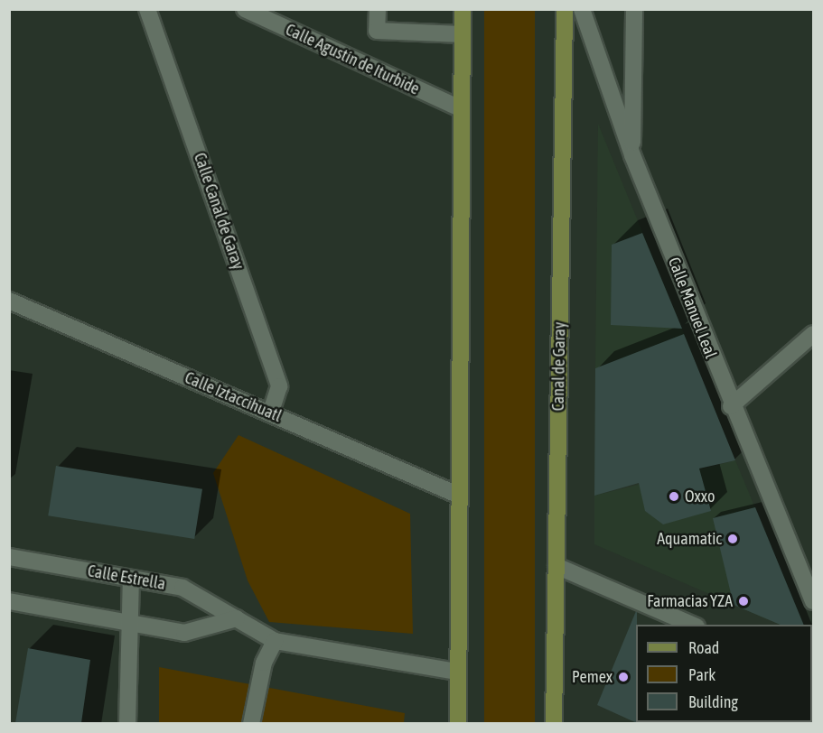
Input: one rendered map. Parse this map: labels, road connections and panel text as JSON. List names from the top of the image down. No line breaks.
{"streets":{"main road":["Canal de Garay"],"street":["Calle Agustín de Iturbide","Calle Canal de Garay","Calle Manuel Leal","Calle Iztaccihuatl","Calle Estrella"]},"crossings":[["Calle Canal de Garay","Calle Iztaccihuatl"]],"places":["Oxxo","Aquamatic","Farmacias YZA","Pemex"],"legend":["Road","Park","Building"]}
